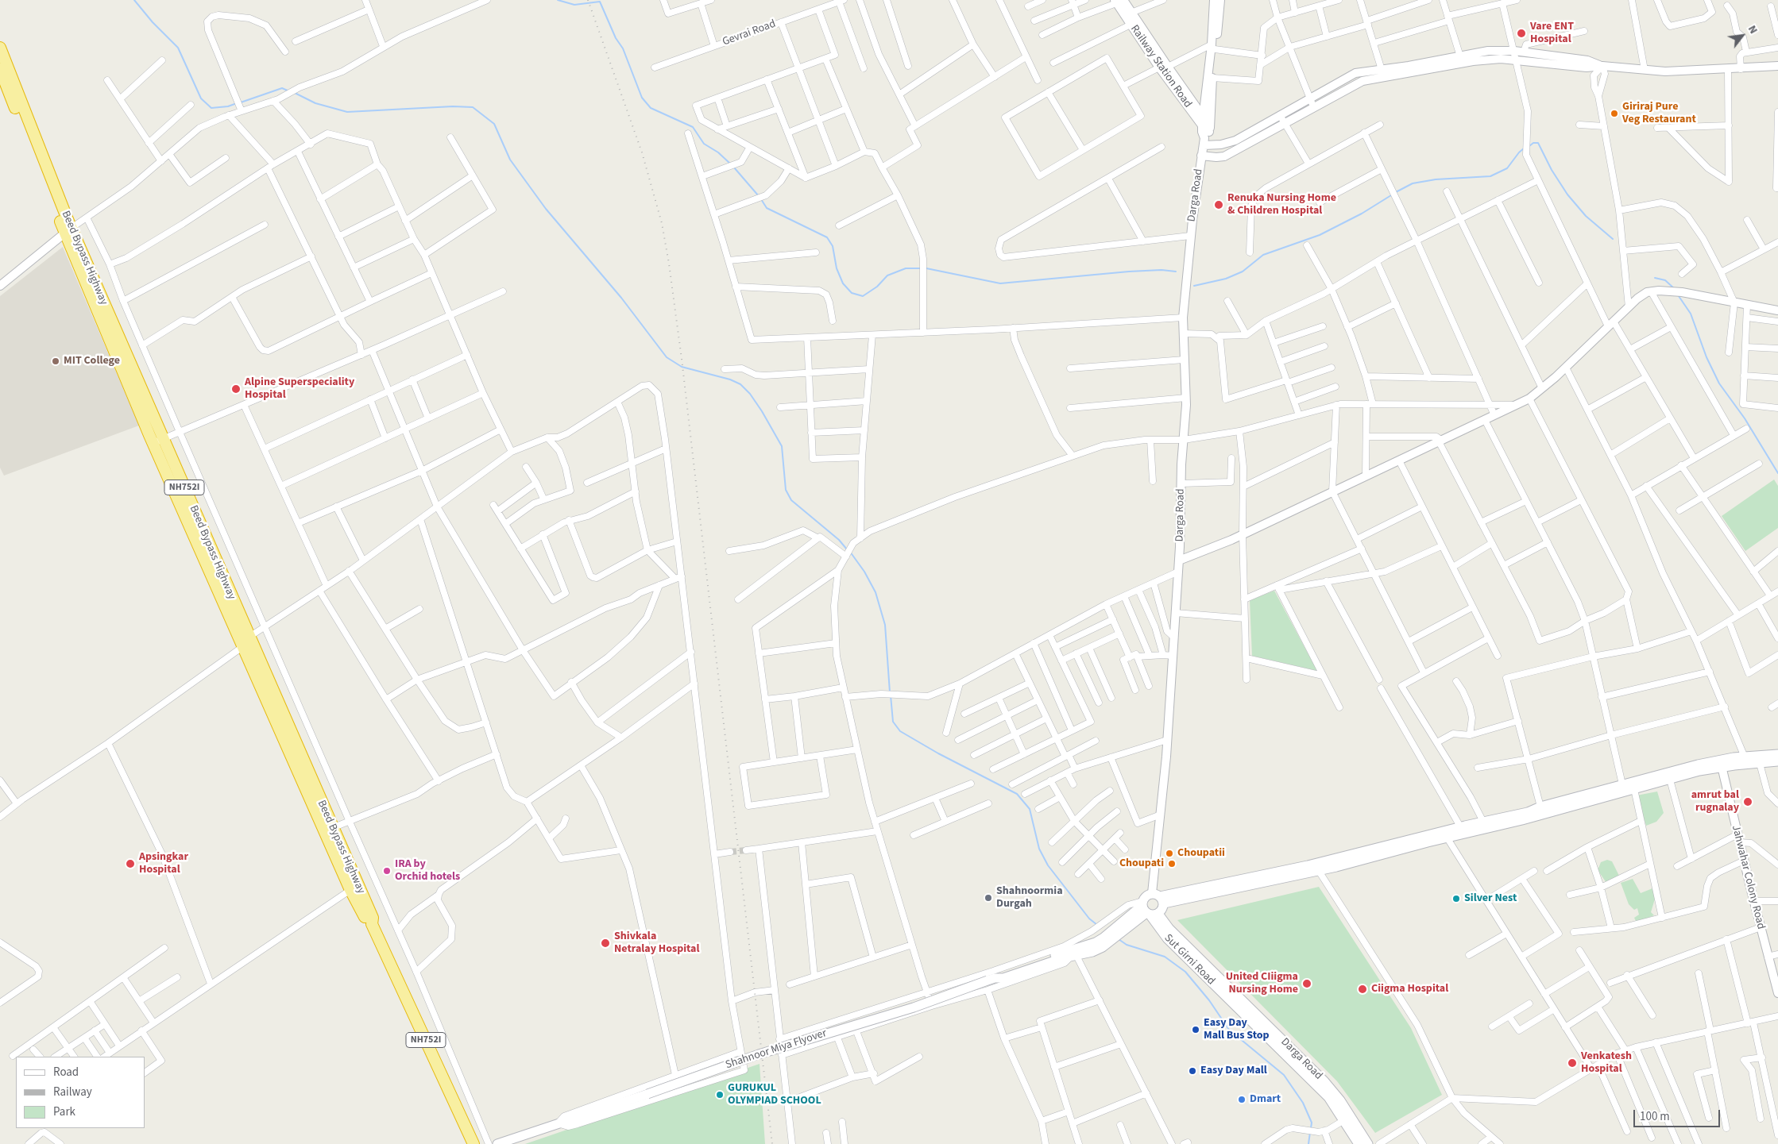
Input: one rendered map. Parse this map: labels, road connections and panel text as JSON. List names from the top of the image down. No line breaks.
{"streets":{"highway":["Beed Bypass Highway","NH752I"],"main road":["Darga Road","Shahnoor Miya Flyover"],"street":["Gevrai Road","Railway Station Road","Jahwahar Colony Road"]},"crossings":[["Railway Station Road","Darga Road"],["Darga Road","Shahnoor Miya Flyover"]],"places":["Vare ENT Hospital","Giriraj Pure Veg Restaurant","Renuka Nursing Home & Children Hospital","MIT College","Alpine Superspeciality Hospital","amrut bal rugnalay","Choupatii","Apsingkar Hospital","Choupati","IRA by Orchid hotels","Shahnoormia Durgah","Silver Nest","Shivkala Netralay Hospital","United CIiigma Nursing Home","Ciigma Hospital","Easy Day Mall Bus Stop","Venkatesh Hospital","Easy Day Mall","GURUKUL OLYMPIAD SCHOOL","Dmart"],"legend":["Road","Railway","Park"],"scale_bar":"100 m","north":"top right"}
